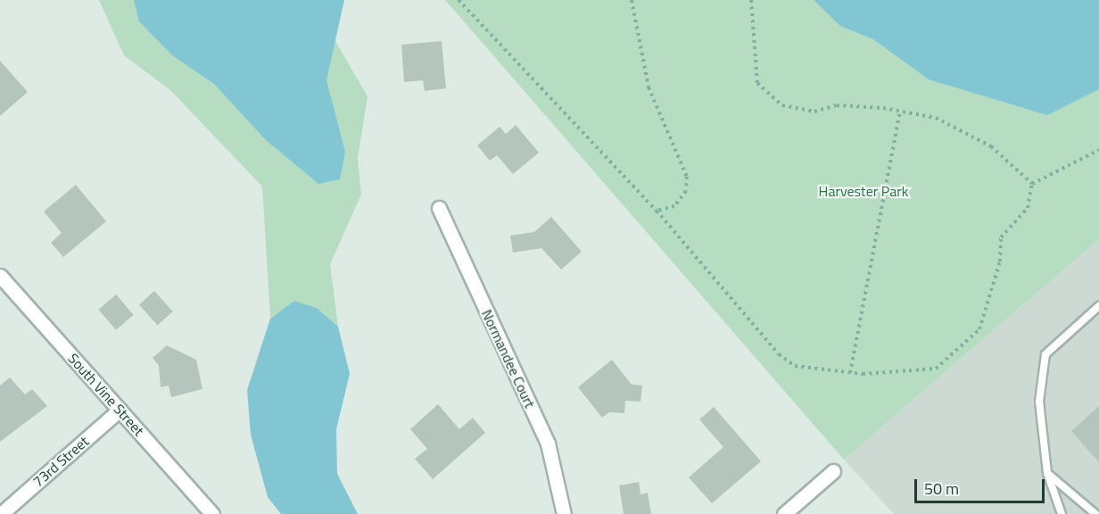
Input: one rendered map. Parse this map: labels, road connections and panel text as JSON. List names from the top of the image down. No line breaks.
{"streets":{"street":["Normandee Court","South Vine Street","73rd Street"]},"crossings":[["South Vine Street","73rd Street"]],"parks":["Harvester Park"],"scale_bar":"50 m"}
